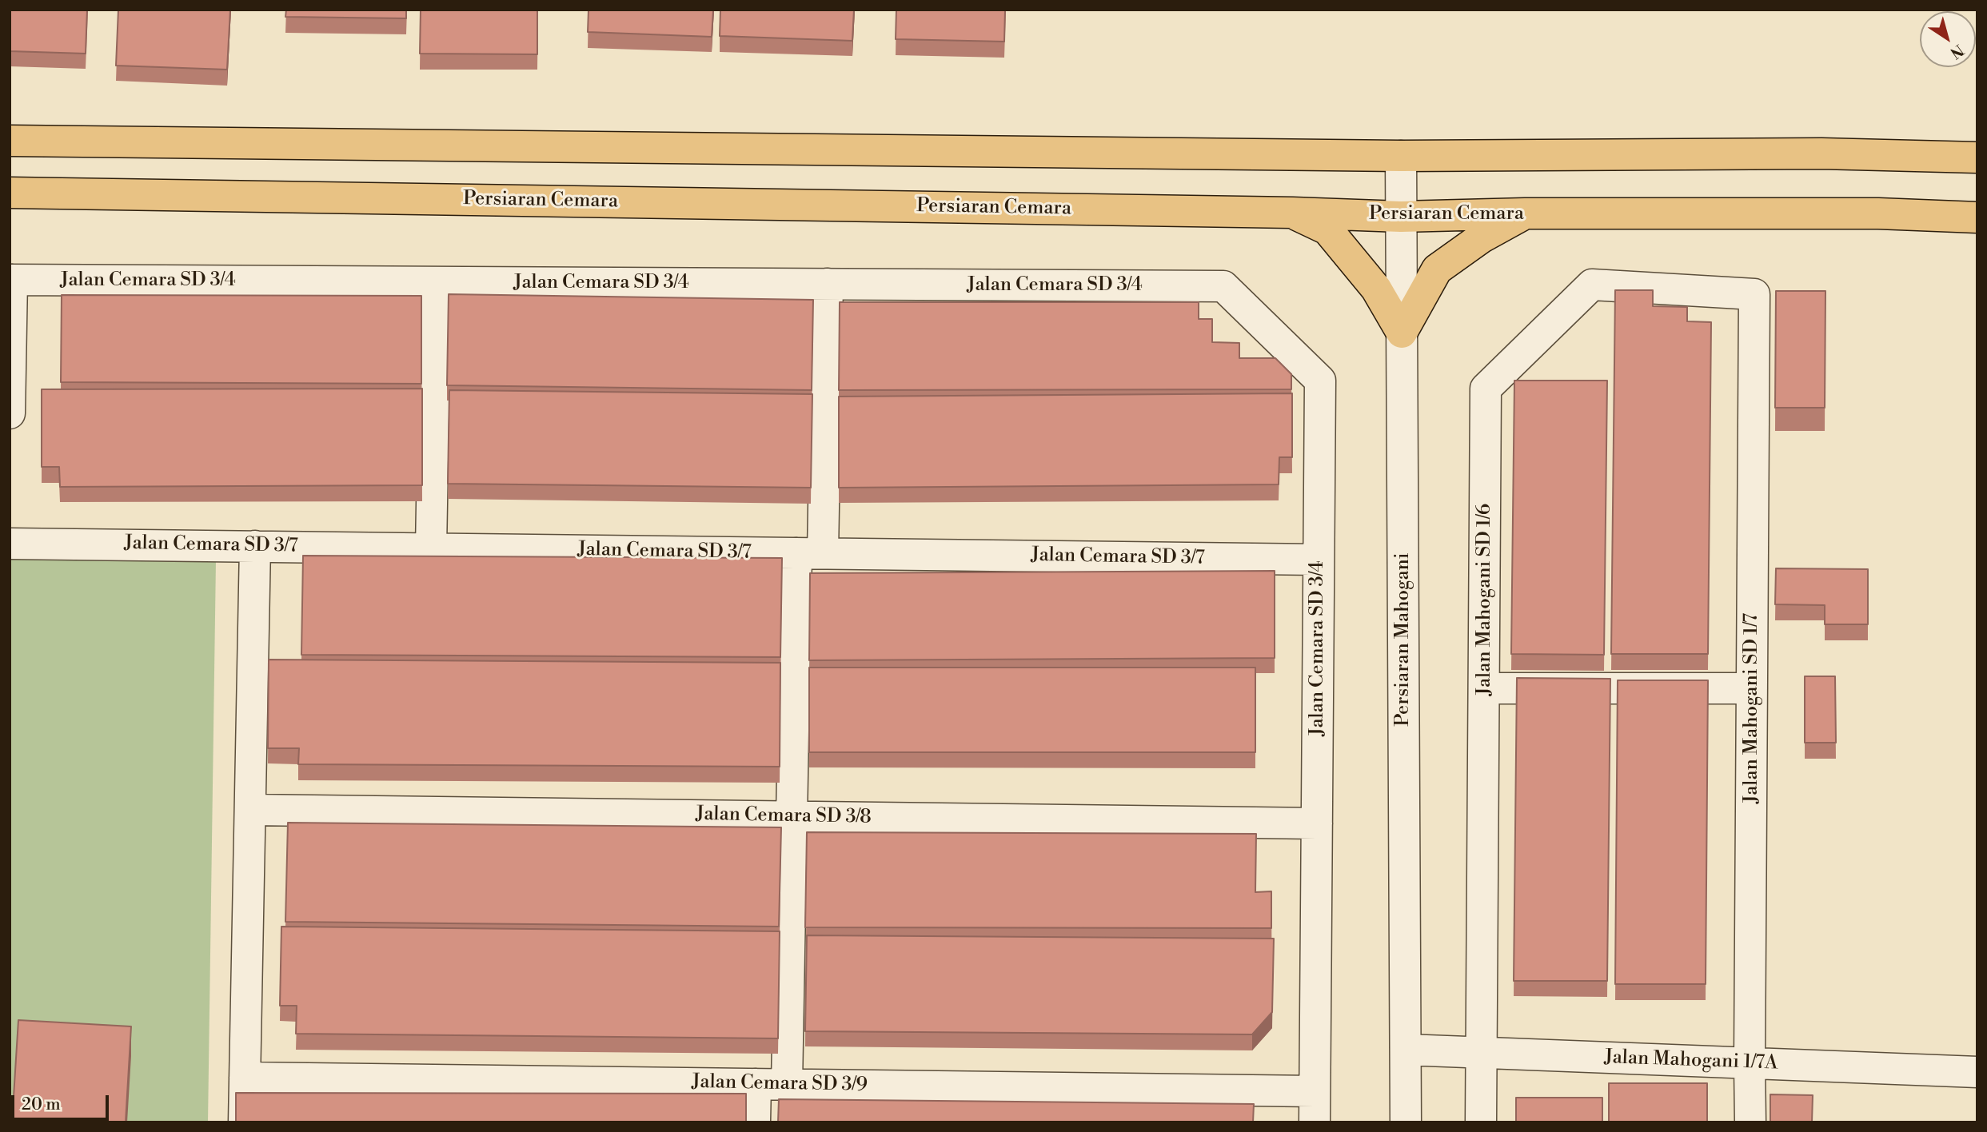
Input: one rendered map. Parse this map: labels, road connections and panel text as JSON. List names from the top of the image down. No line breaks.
{"streets":{"main road":["Persiaran Cemara"],"street":["Jalan Cemara SD 3/4","Jalan Cemara SD 3/7","Jalan Mahogani SD 1/6","Persiaran Mahogani","Jalan Mahogani SD 1/7","Jalan Cemara SD 3/8","Jalan Mahogani 1/7A","Jalan Cemara SD 3/9"]},"crossings":[["Persiaran Cemara","Persiaran Mahogani"],["Jalan Cemara SD 3/4","Jalan Cemara SD 3/7"],["Jalan Cemara SD 3/4","Jalan Cemara SD 3/8"],["Jalan Cemara SD 3/4","Jalan Cemara SD 3/9"],["Jalan Mahogani SD 1/6","Jalan Mahogani SD 1/7"],["Jalan Mahogani SD 1/6","Jalan Mahogani 1/7A"],["Persiaran Mahogani","Jalan Mahogani 1/7A"],["Jalan Mahogani SD 1/7","Jalan Mahogani 1/7A"]],"scale_bar":"20 m","north":"bottom right"}
